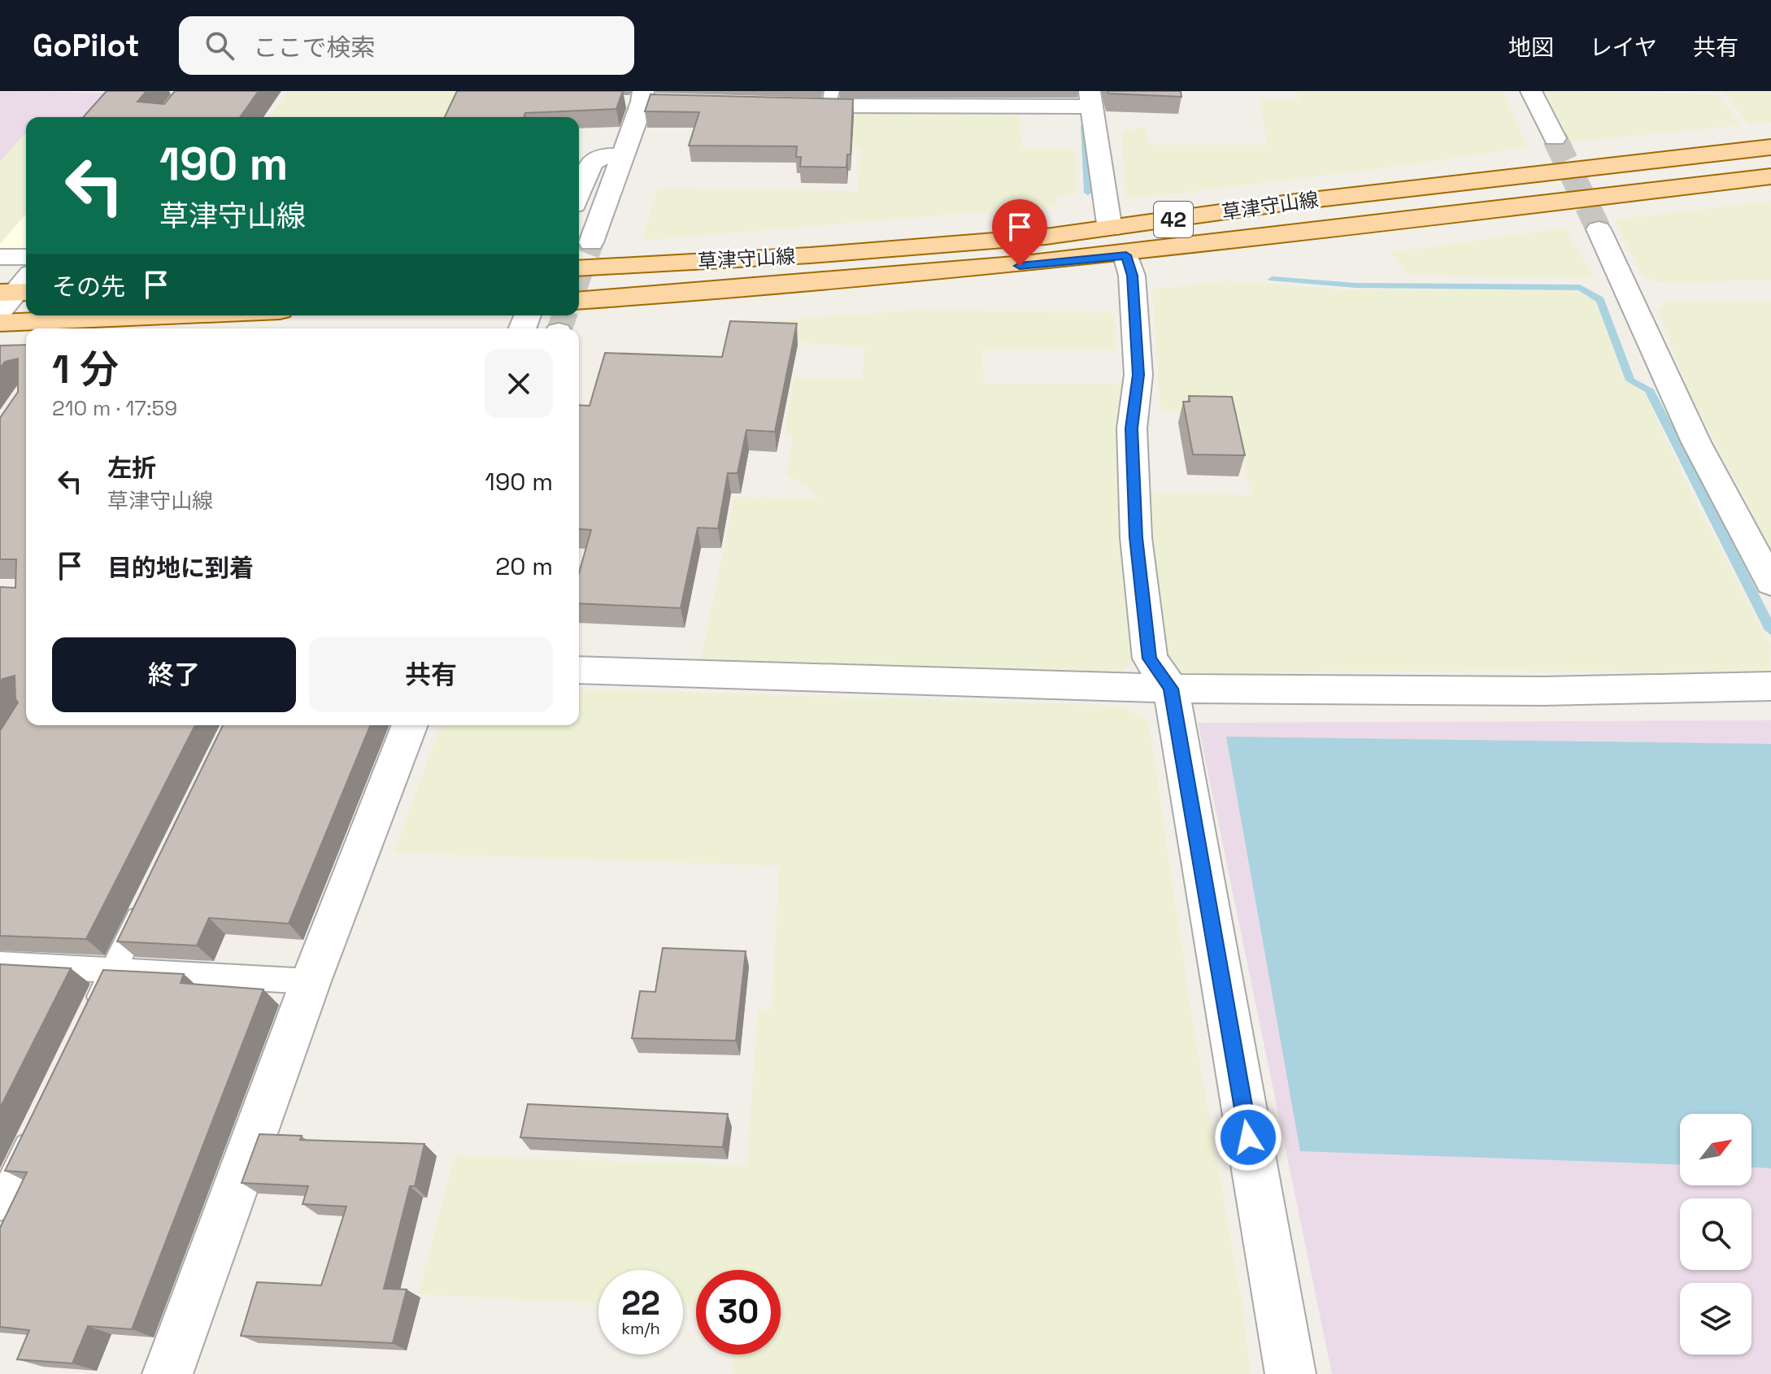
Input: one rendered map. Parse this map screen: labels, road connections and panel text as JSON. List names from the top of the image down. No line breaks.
{"streets":{"main road":["草津守山線","42"]},"north":"top right","page":{"header":"GoPilot","search":"ここで検索","nav":["地図","レイヤ","共有"],"turn":["190 m","草津守山線"],"then":"その先","heading":["1 分","210 m · 17:59"],"list":[{"name":"左折","note":"草津守山線","value":"190 m"},{"name":"目的地に到着","value":"20 m"}],"buttons":["終了","共有"],"speed":"22 km/h","limit":"30"}}
